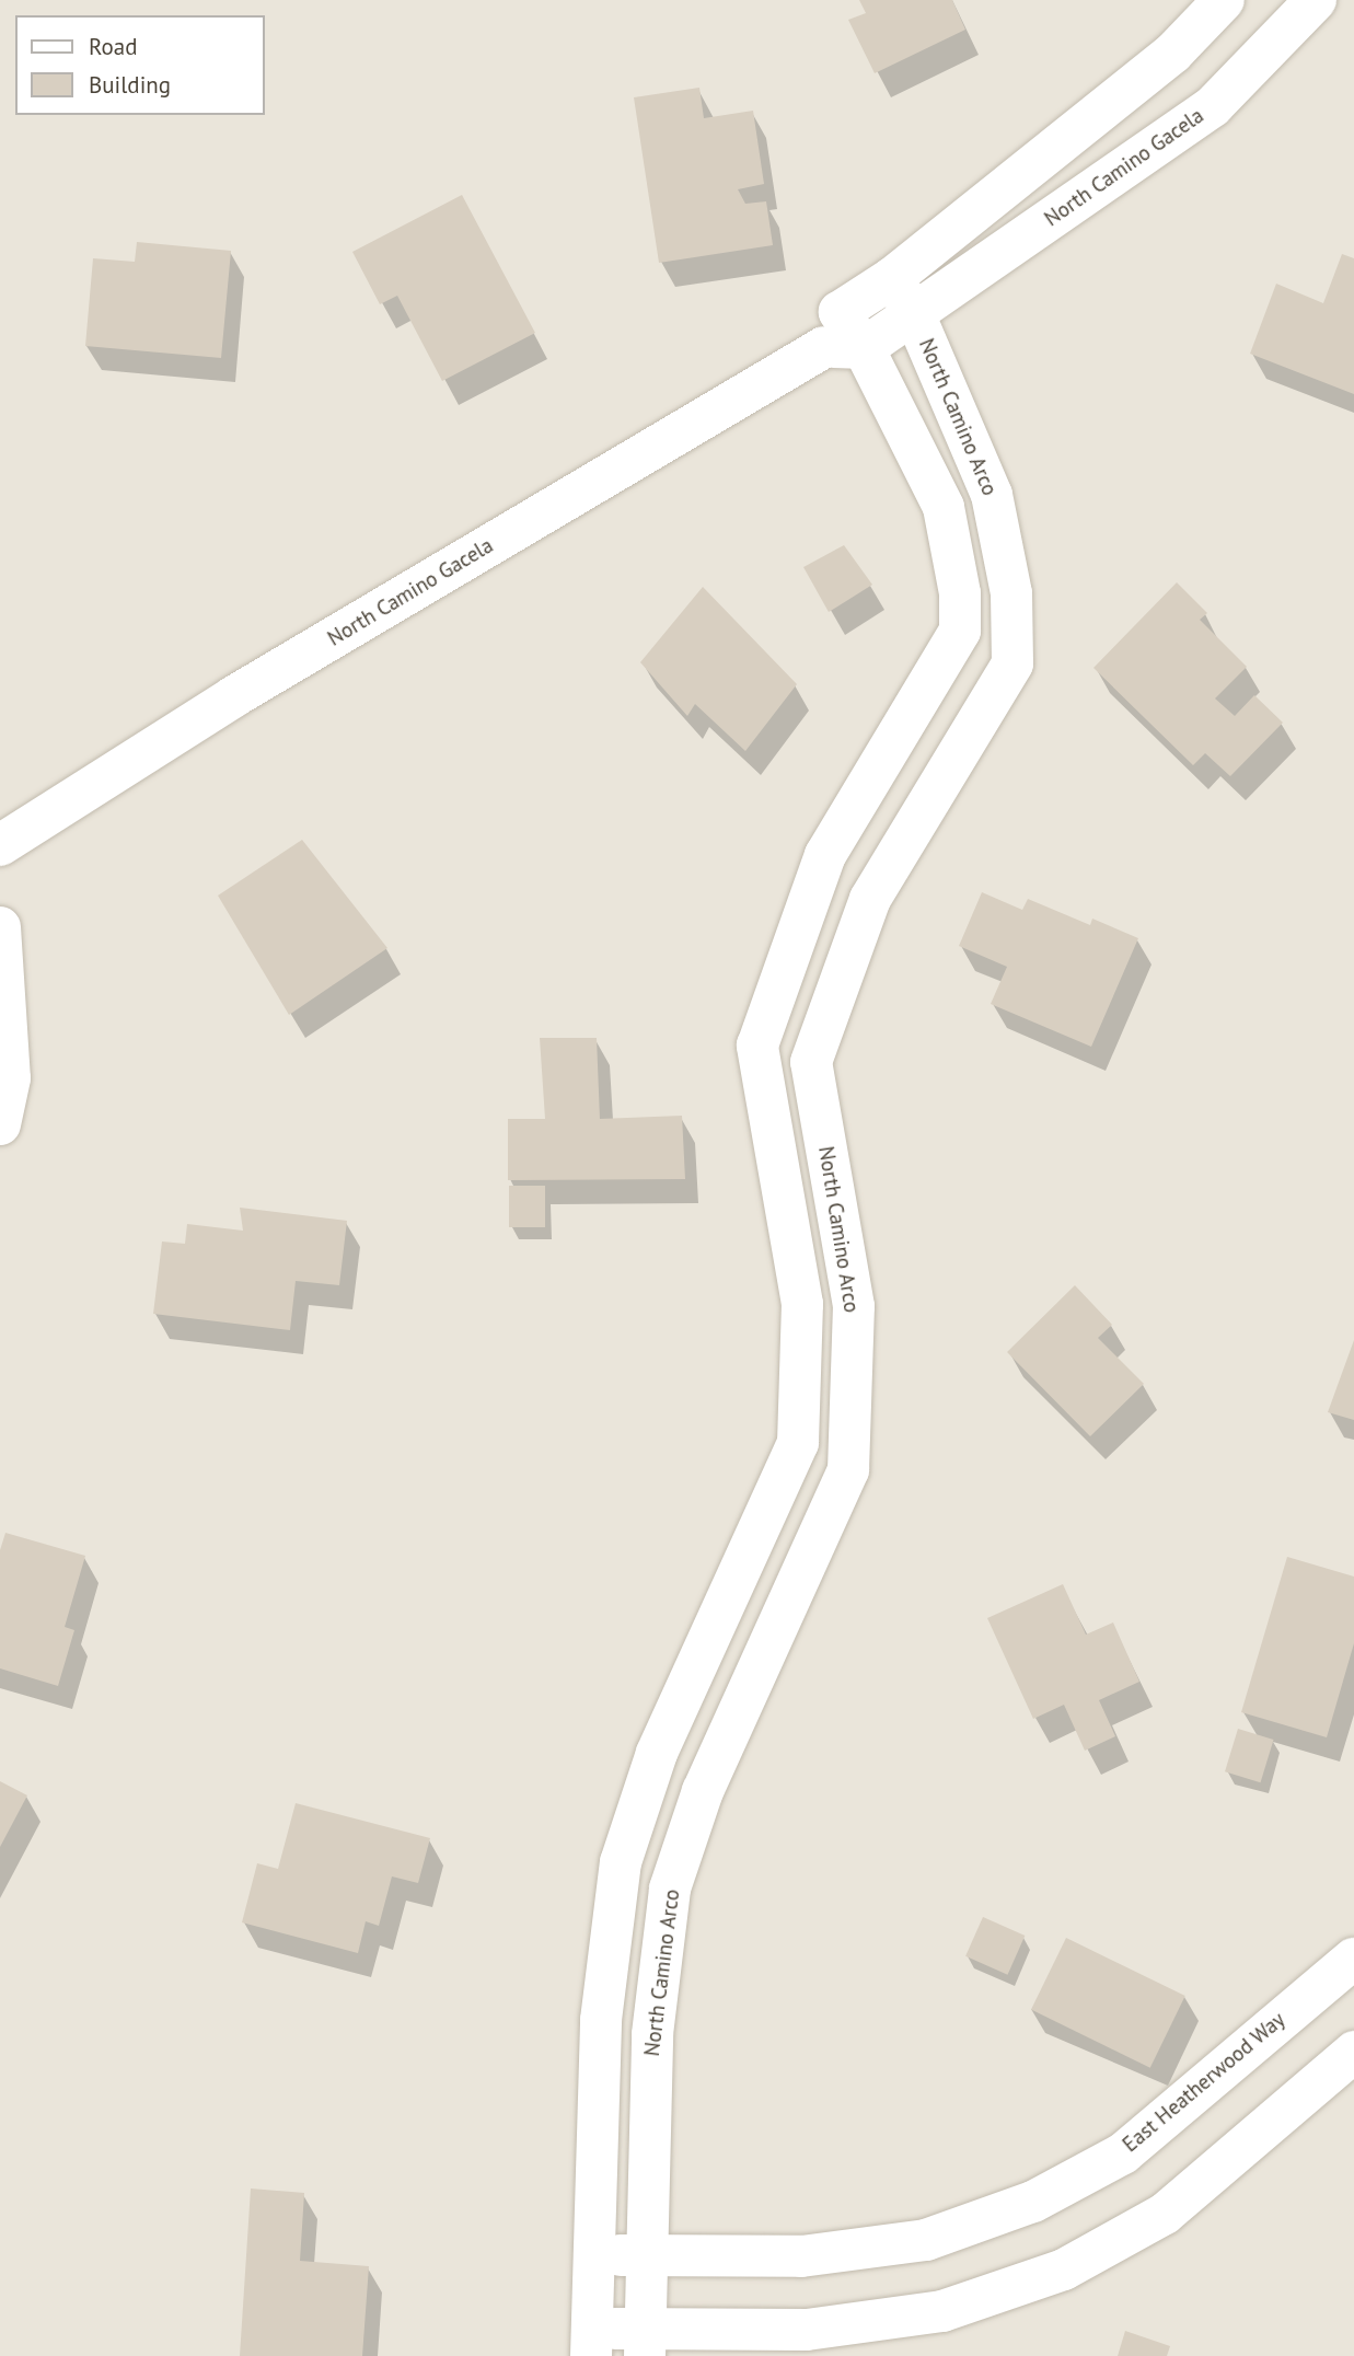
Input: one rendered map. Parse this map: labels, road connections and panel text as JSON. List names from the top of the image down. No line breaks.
{"streets":{"street":["North Camino Gacela","North Camino Arco","East Heatherwood Way"]},"crossings":[["North Camino Gacela","North Camino Arco"],["North Camino Arco","East Heatherwood Way"]],"legend":["Road","Building"]}
